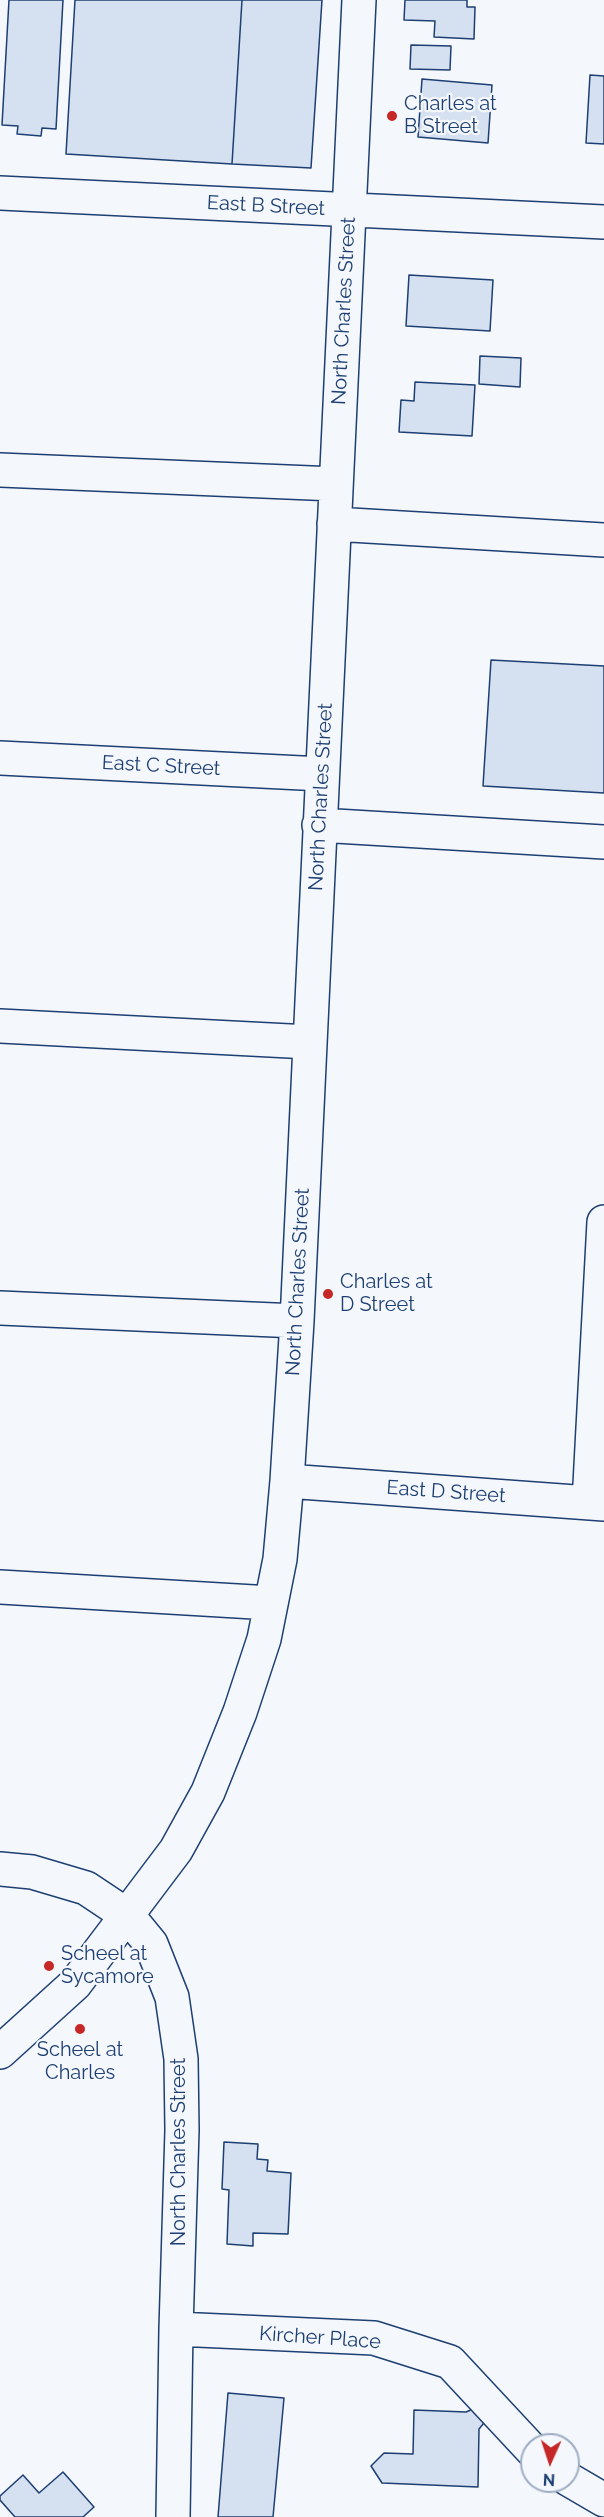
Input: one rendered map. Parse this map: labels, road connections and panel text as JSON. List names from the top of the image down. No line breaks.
{"streets":{"street":["East B Street","North Charles Street","East C Street","East D Street","Kircher Place"]},"crossings":[["East B Street","North Charles Street"],["North Charles Street","East C Street"],["North Charles Street","East D Street"],["North Charles Street","Kircher Place"]],"places":["Charles at B Street","Charles at D Street","Scheel at Sycamore","Scheel at Charles"],"north":"bottom"}
